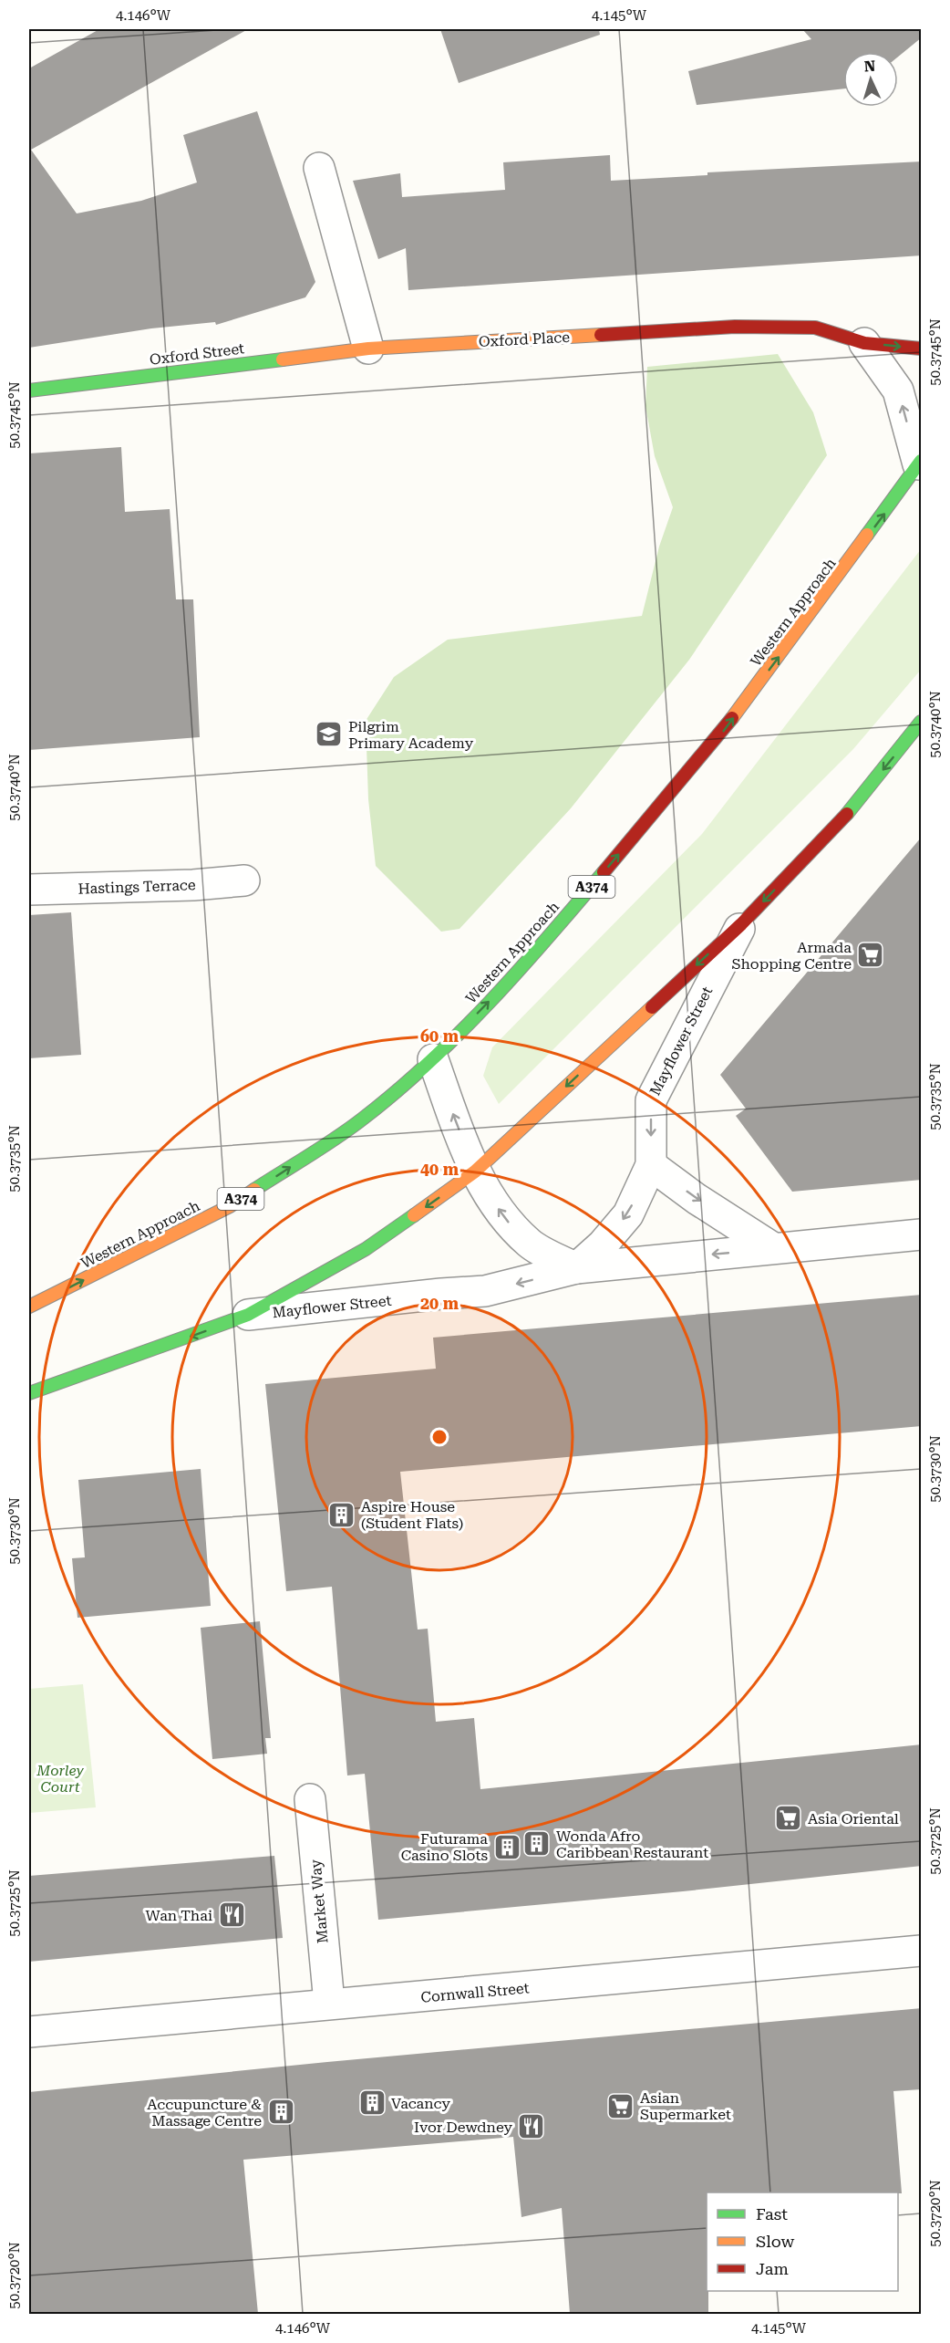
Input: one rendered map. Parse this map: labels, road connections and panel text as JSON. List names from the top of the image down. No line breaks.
{"streets":{"main road":["Oxford Place","Oxford Street","Western Approach","A374"],"street":["Hastings Terrace","Mayflower Street","Market Way","Cornwall Street"]},"crossings":[["Oxford Place","Oxford Street"],["Market Way","Cornwall Street"]],"one_way":["Mayflower Street"],"parks":["Morley Court"],"places":{"school or university":["Pilgrim Primary Academy"],"supermarket":["Armada Shopping Centre","Asia Oriental","Asian Supermarket"],"building":["Aspire House (Student Flats)","Wonda Afro Caribbean Restaurant","Futurama Casino Slots","Vacancy","Accupuncture & Massage Centre"],"restaurant":["Wan Thai","Ivor Dewdney"]},"legend":["Fast","Slow","Jam"],"north":"top","coordinates":["4.146°W","4.145°W","50.3745°N","50.3740°N","50.3735°N","50.3730°N","50.3725°N","50.3720°N"],"rings":["60 m","40 m","20 m"]}
